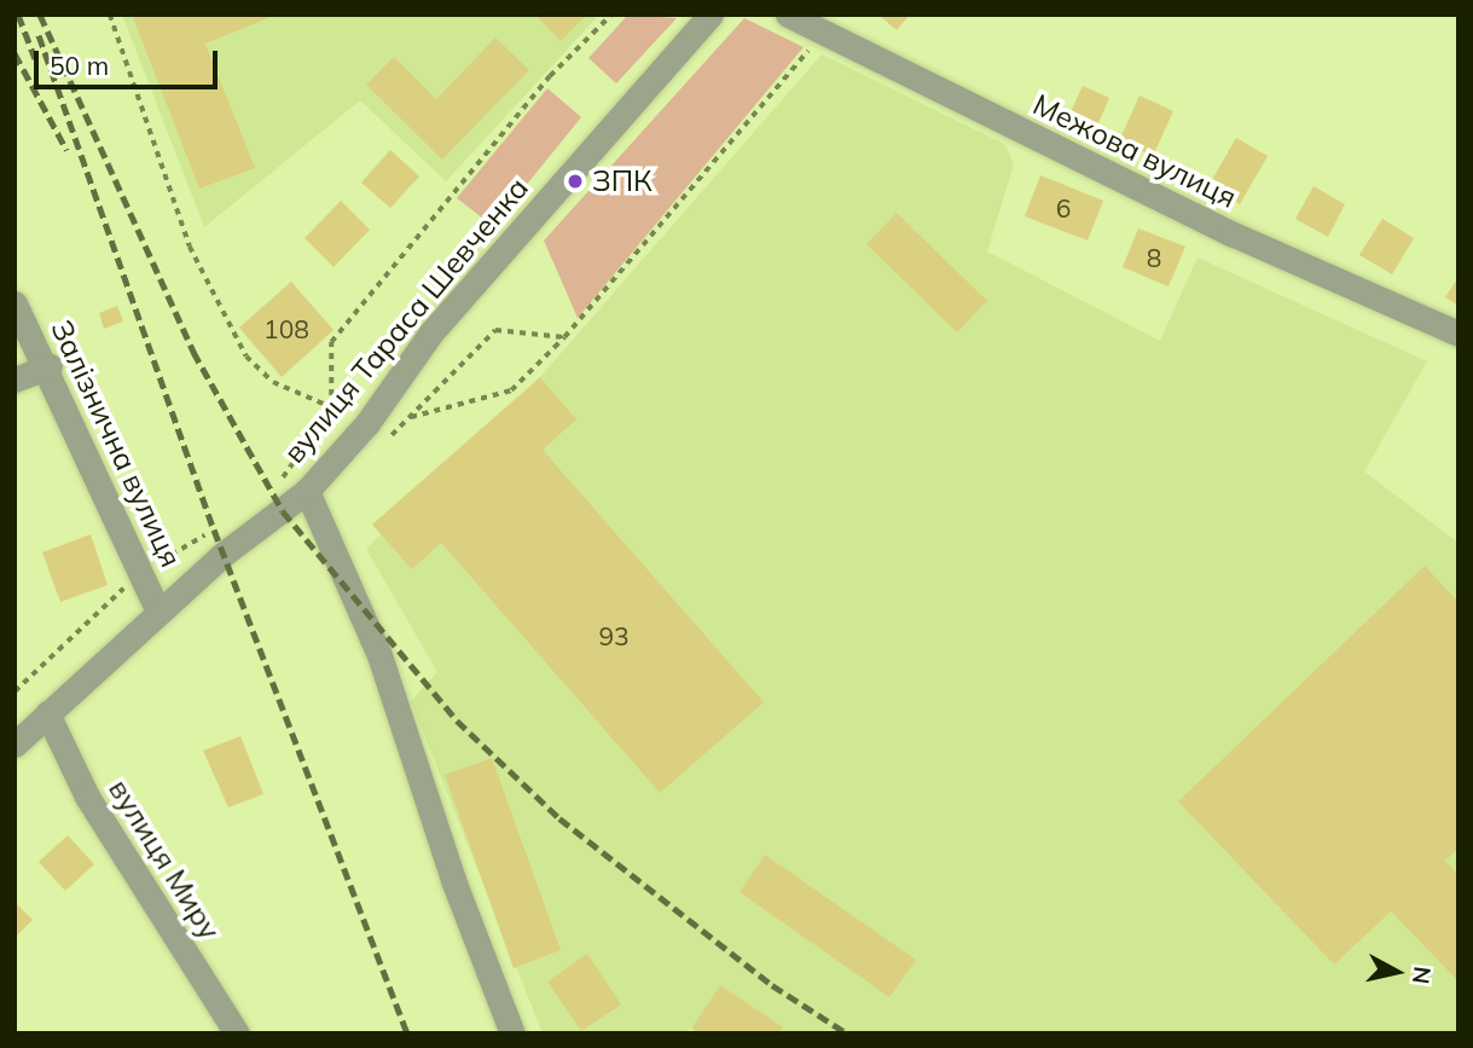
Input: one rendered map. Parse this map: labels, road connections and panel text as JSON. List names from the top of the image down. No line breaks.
{"streets":{"street":["Межова вулиця","вулиця Тараса Шевченка","Залізнична вулиця","вулиця Миру"]},"crossings":[["вулиця Тараса Шевченка","Залізнична вулиця"],["вулиця Тараса Шевченка","вулиця Миру"]],"places":["ЗПК"],"house_numbers":["6","8","108","93"],"scale_bar":"50 m","north":"right"}
